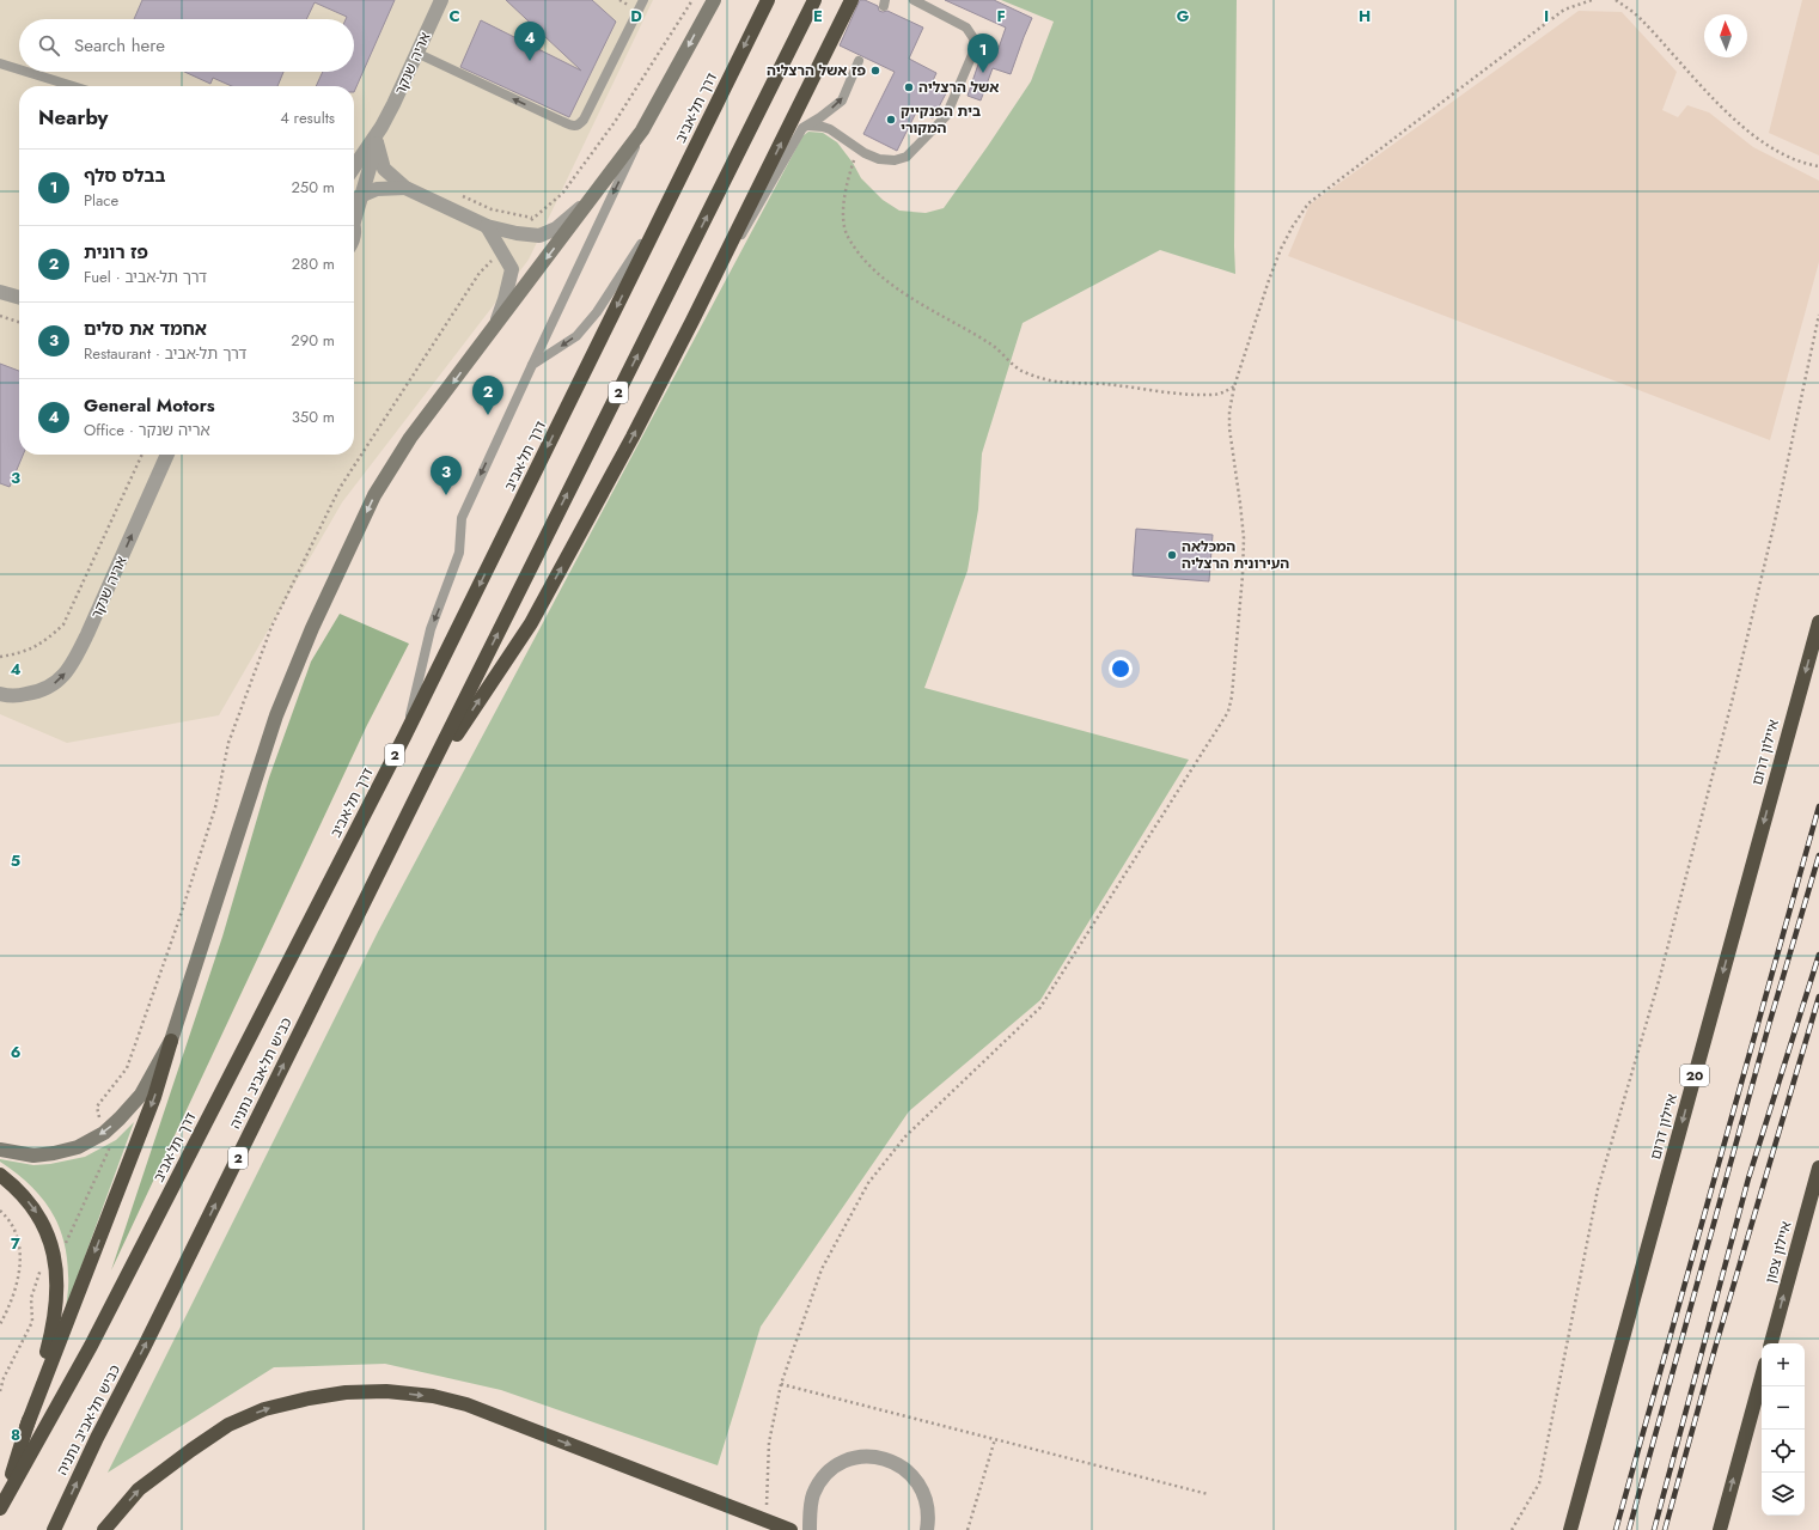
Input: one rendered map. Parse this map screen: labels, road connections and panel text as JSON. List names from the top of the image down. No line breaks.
{"streets":{"highway":["דרך תל-אביב","2","איילון דרום","כביש תל-אביב נתניה","20","איילון צפון"],"street":["אריה שנקר"]},"crossings":[["2","כביש תל-אביב נתניה"]],"one_way":["אריה שנקר","איילון דרום","איילון צפון"],"places":["פז אשל הרצליה","אשל הרצליה","בית הפנקייק המקורי","המכלאה העירונית הרצליה"],"north":"top","page":{"search":"Search here","pins":["4","1","2","3"],"heading":["Nearby","4 results"],"list":[{"mark":"1","name":"בבלס סלף","note":"Place","value":"250 m"},{"mark":"2","name":"פז רונית","note":"Fuel · דרך תל-אביב","value":"280 m"},{"mark":"3","name":"אחמד את סלים","note":"Restaurant · דרך תל-אביב","value":"290 m"},{"mark":"4","name":"General Motors","note":"Office · אריה שנקר","value":"350 m"}],"map_buttons":["+","−"]},"grid":{"columns":["C","D","E","F","G","H","I"],"rows":["3","4","5","6","7","8"]}}
